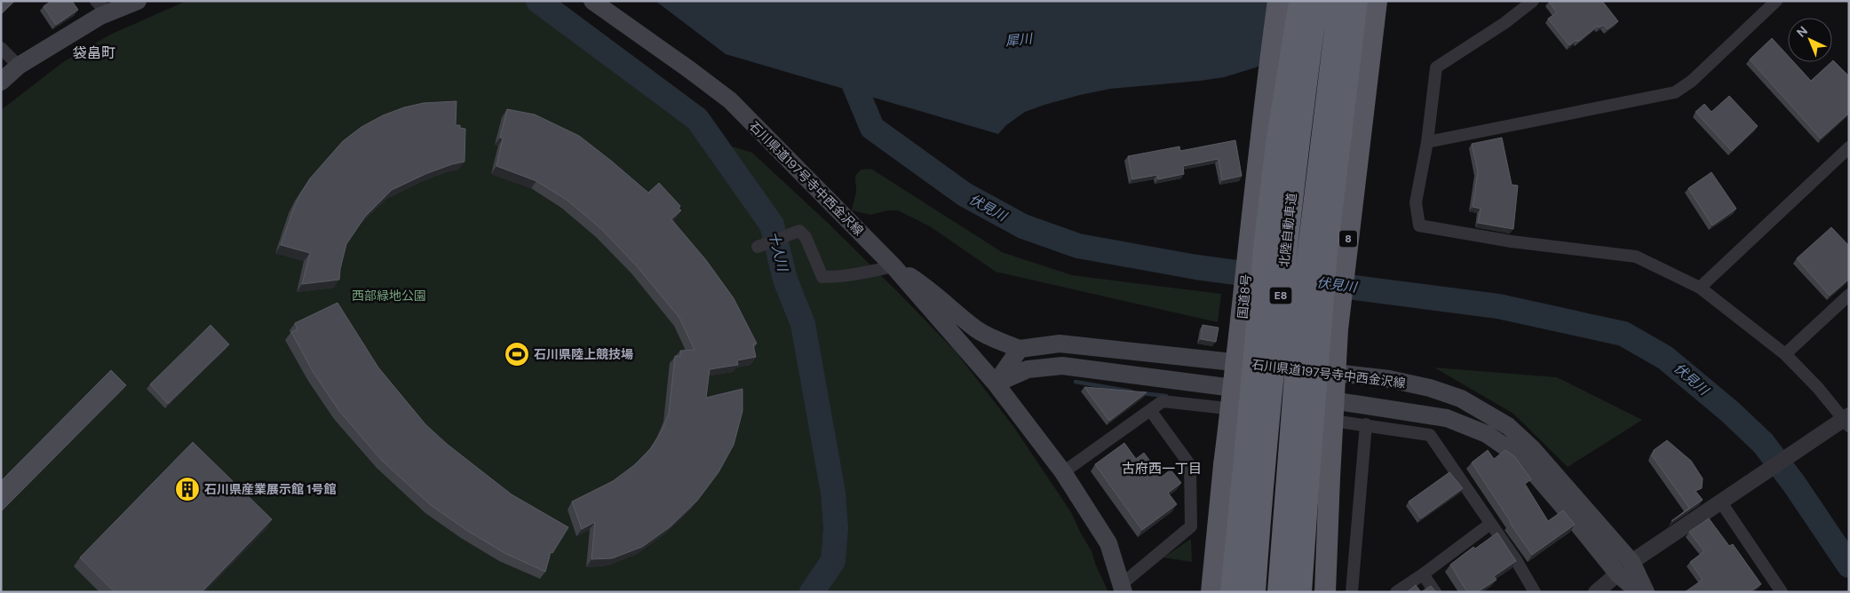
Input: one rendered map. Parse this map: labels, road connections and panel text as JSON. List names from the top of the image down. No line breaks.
{"streets":{"highway":["北陸自動車道","8","E8","国道8号"],"main road":["石川県道197号寺中西金沢線"]},"districts":["袋畠町","古府西一丁目"],"water":["犀川","伏見川","十人川"],"parks":["西部緑地公園"],"places":{"sports":["石川県陸上競技場"],"building":["石川県産業展示館 1号館"]},"north":"top left"}
